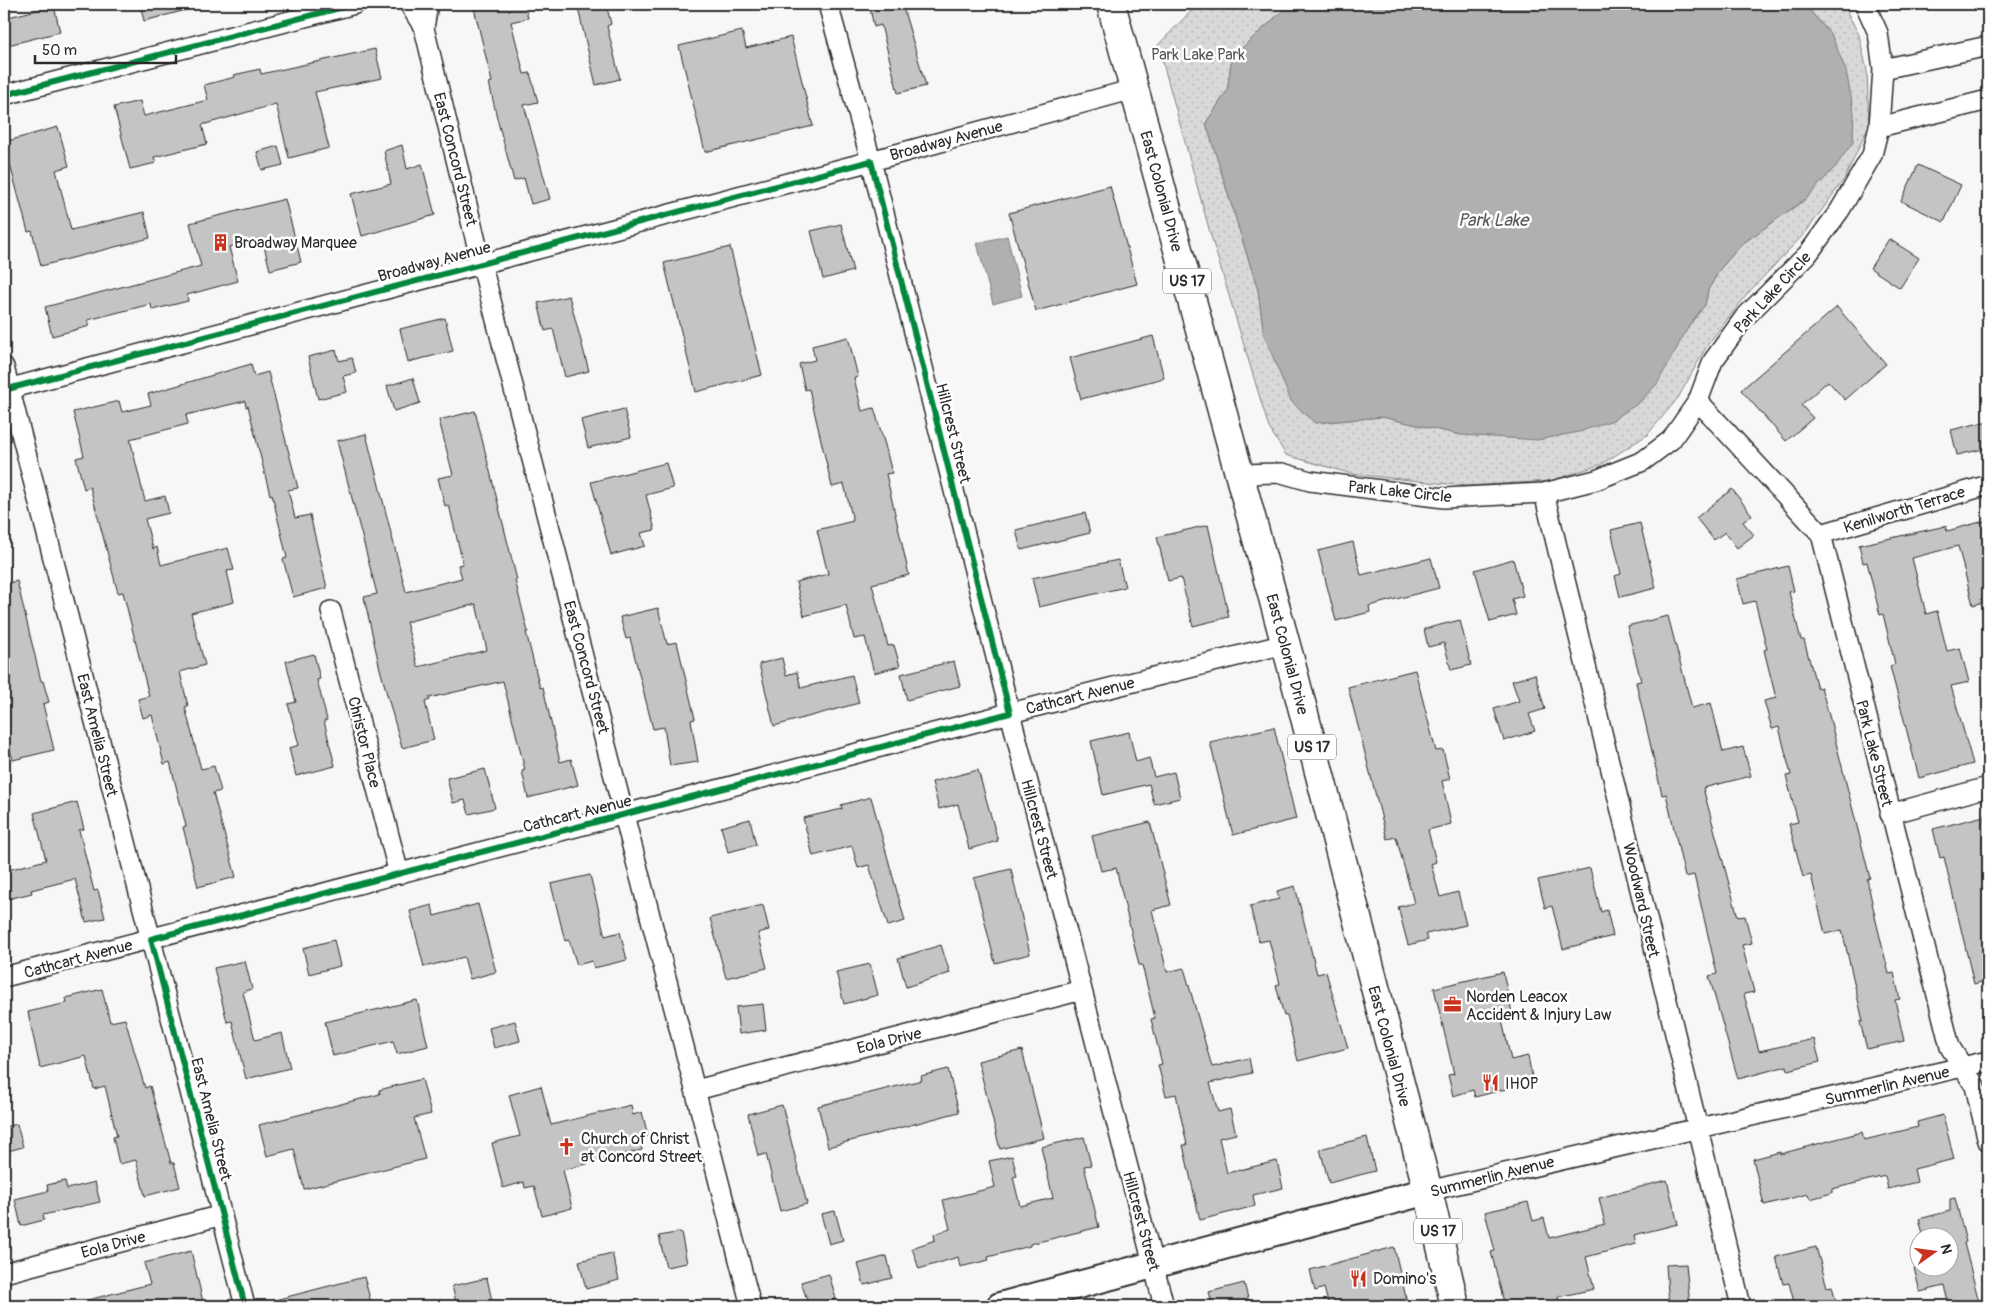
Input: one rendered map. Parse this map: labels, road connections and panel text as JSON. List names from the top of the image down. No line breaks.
{"streets":{"highway":["East Colonial Drive","US 17"],"street":["Broadway Avenue","East Concord Street","Park Lake Circle","Hillcrest Street","Kenilworth Terrace","Cathcart Avenue","East Amelia Street","Christor Place","Park Lake Street","Woodward Street","Eola Drive","Summerlin Avenue"]},"crossings":[["Broadway Avenue","East Concord Street"],["Broadway Avenue","East Colonial Drive"],["Broadway Avenue","Hillcrest Street"],["Broadway Avenue","East Amelia Street"],["East Concord Street","Cathcart Avenue"],["East Concord Street","Eola Drive"],["East Colonial Drive","Park Lake Circle"],["East Colonial Drive","Cathcart Avenue"],["East Colonial Drive","Summerlin Avenue"],["Park Lake Circle","Park Lake Street"],["Park Lake Circle","Woodward Street"],["Hillcrest Street","Cathcart Avenue"],["Hillcrest Street","Eola Drive"],["Hillcrest Street","Summerlin Avenue"],["Kenilworth Terrace","Park Lake Street"],["Cathcart Avenue","East Amelia Street"],["Cathcart Avenue","Christor Place"],["East Amelia Street","Eola Drive"],["Park Lake Street","Summerlin Avenue"],["Woodward Street","Summerlin Avenue"]],"water":["Park Lake"],"parks":["Park Lake Park"],"places":{"building":["Broadway Marquee"],"office":["Norden Leacox Accident & Injury Law"],"restaurant":["IHOP","Domino's"],"church":["Church of Christ at Concord Street"]},"scale_bar":"50 m","north":"right"}
